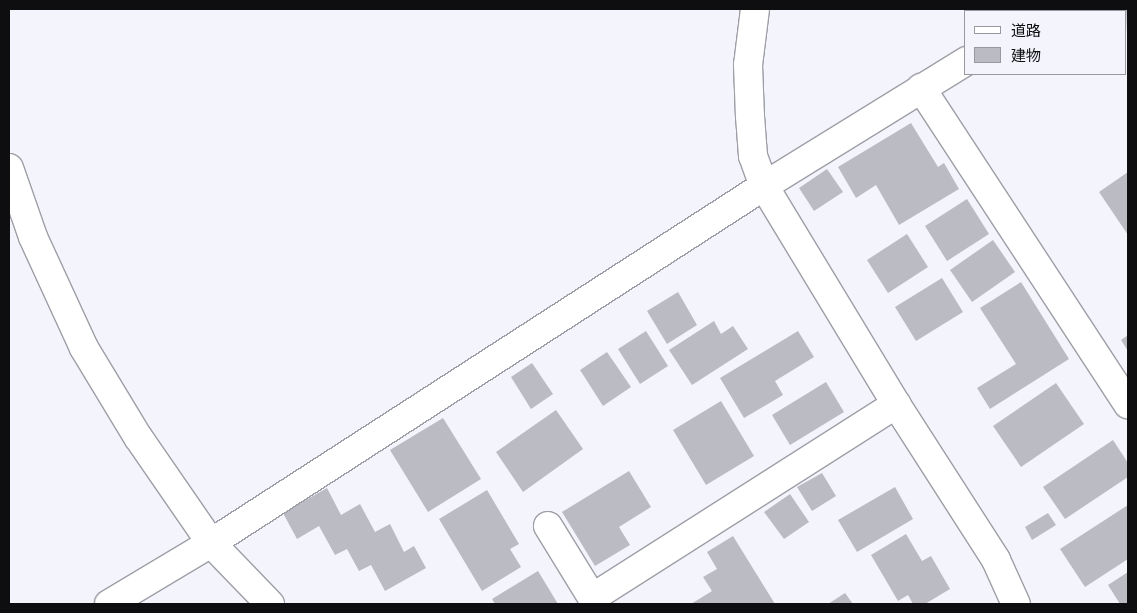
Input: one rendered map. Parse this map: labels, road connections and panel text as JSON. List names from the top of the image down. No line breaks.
{"legend":["道路","建物"]}
